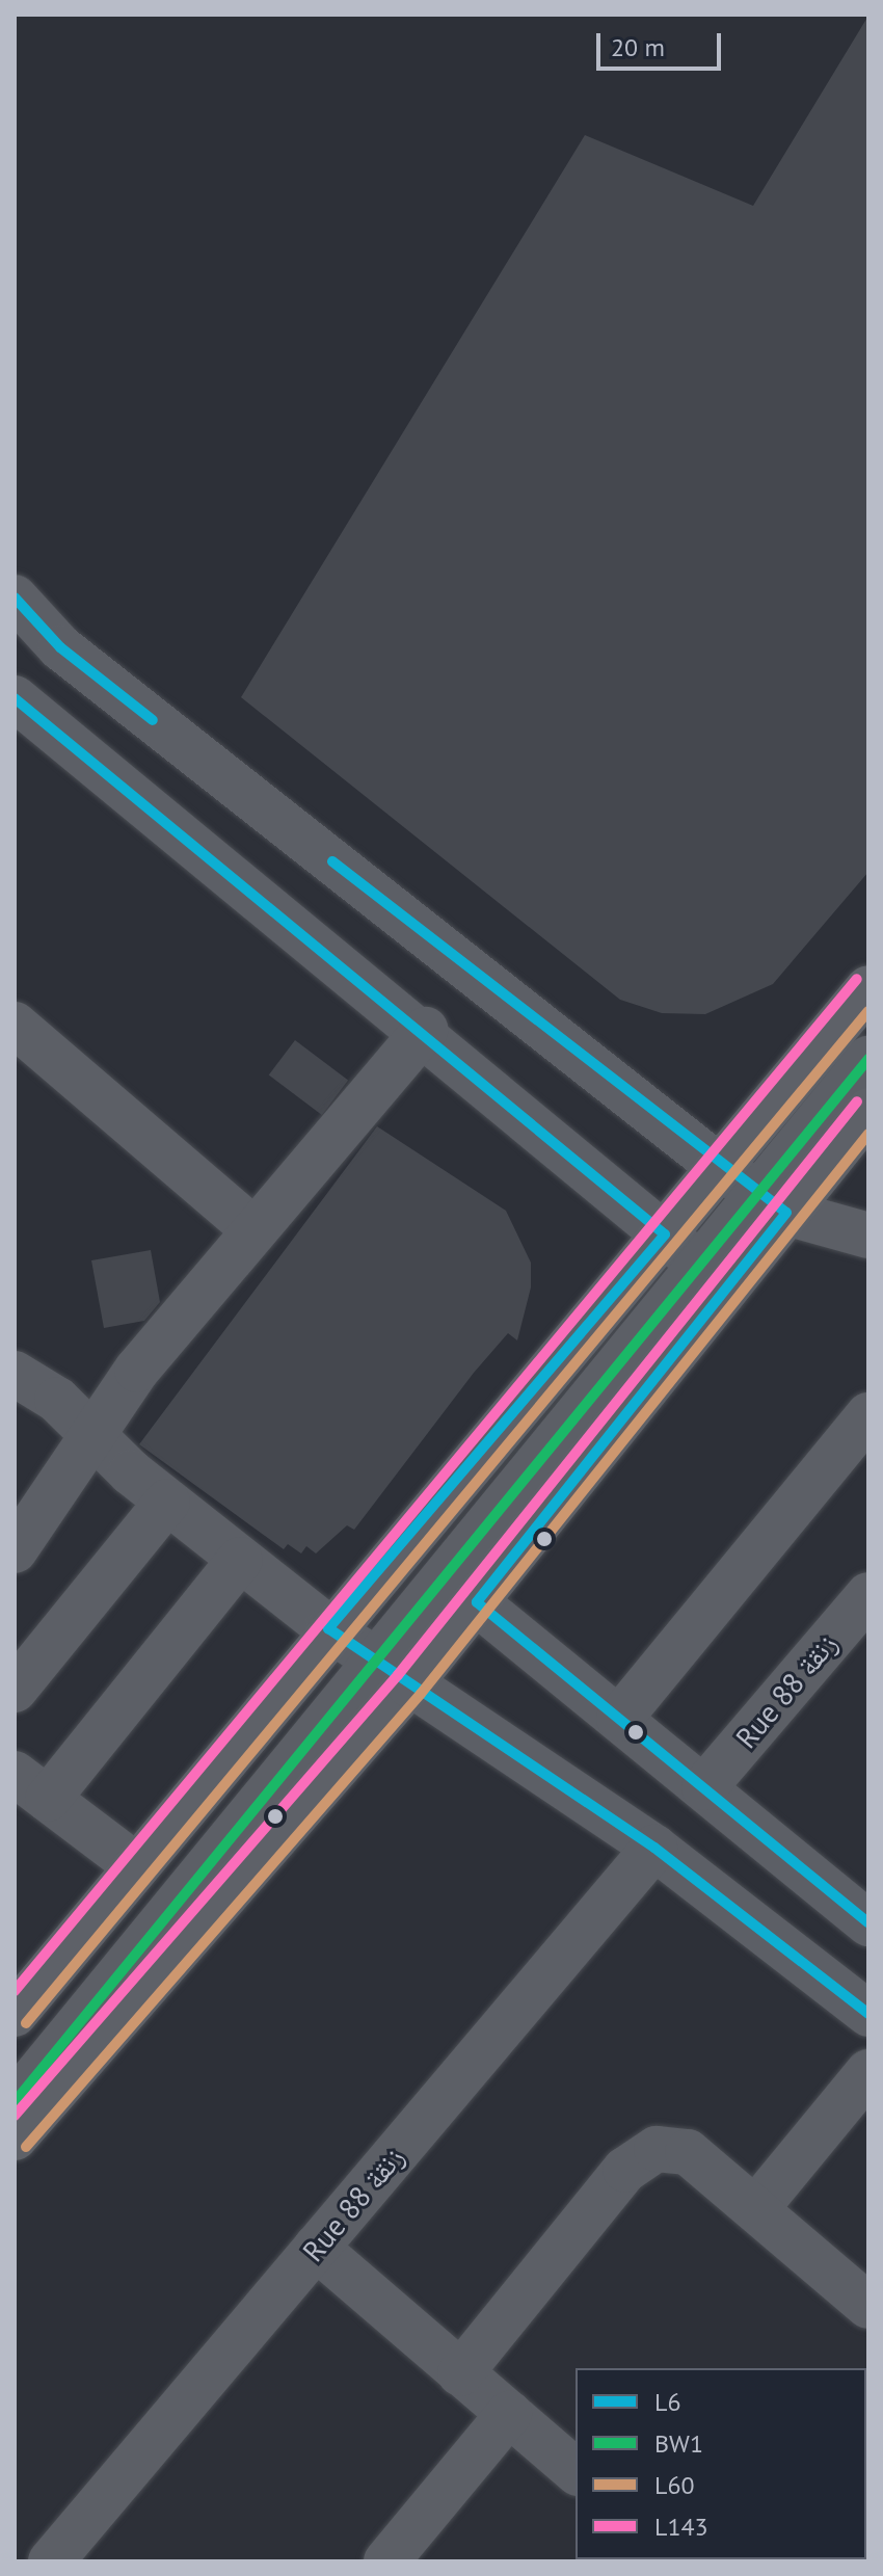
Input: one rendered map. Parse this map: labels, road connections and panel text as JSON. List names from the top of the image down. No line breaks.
{"streets":{"street":["Rue 88 زنقة"]},"lines":["transit line L6","transit line L143","transit line L60","transit line BW1"],"legend":["L6","BW1","L60","L143"],"scale_bar":"20 m"}
